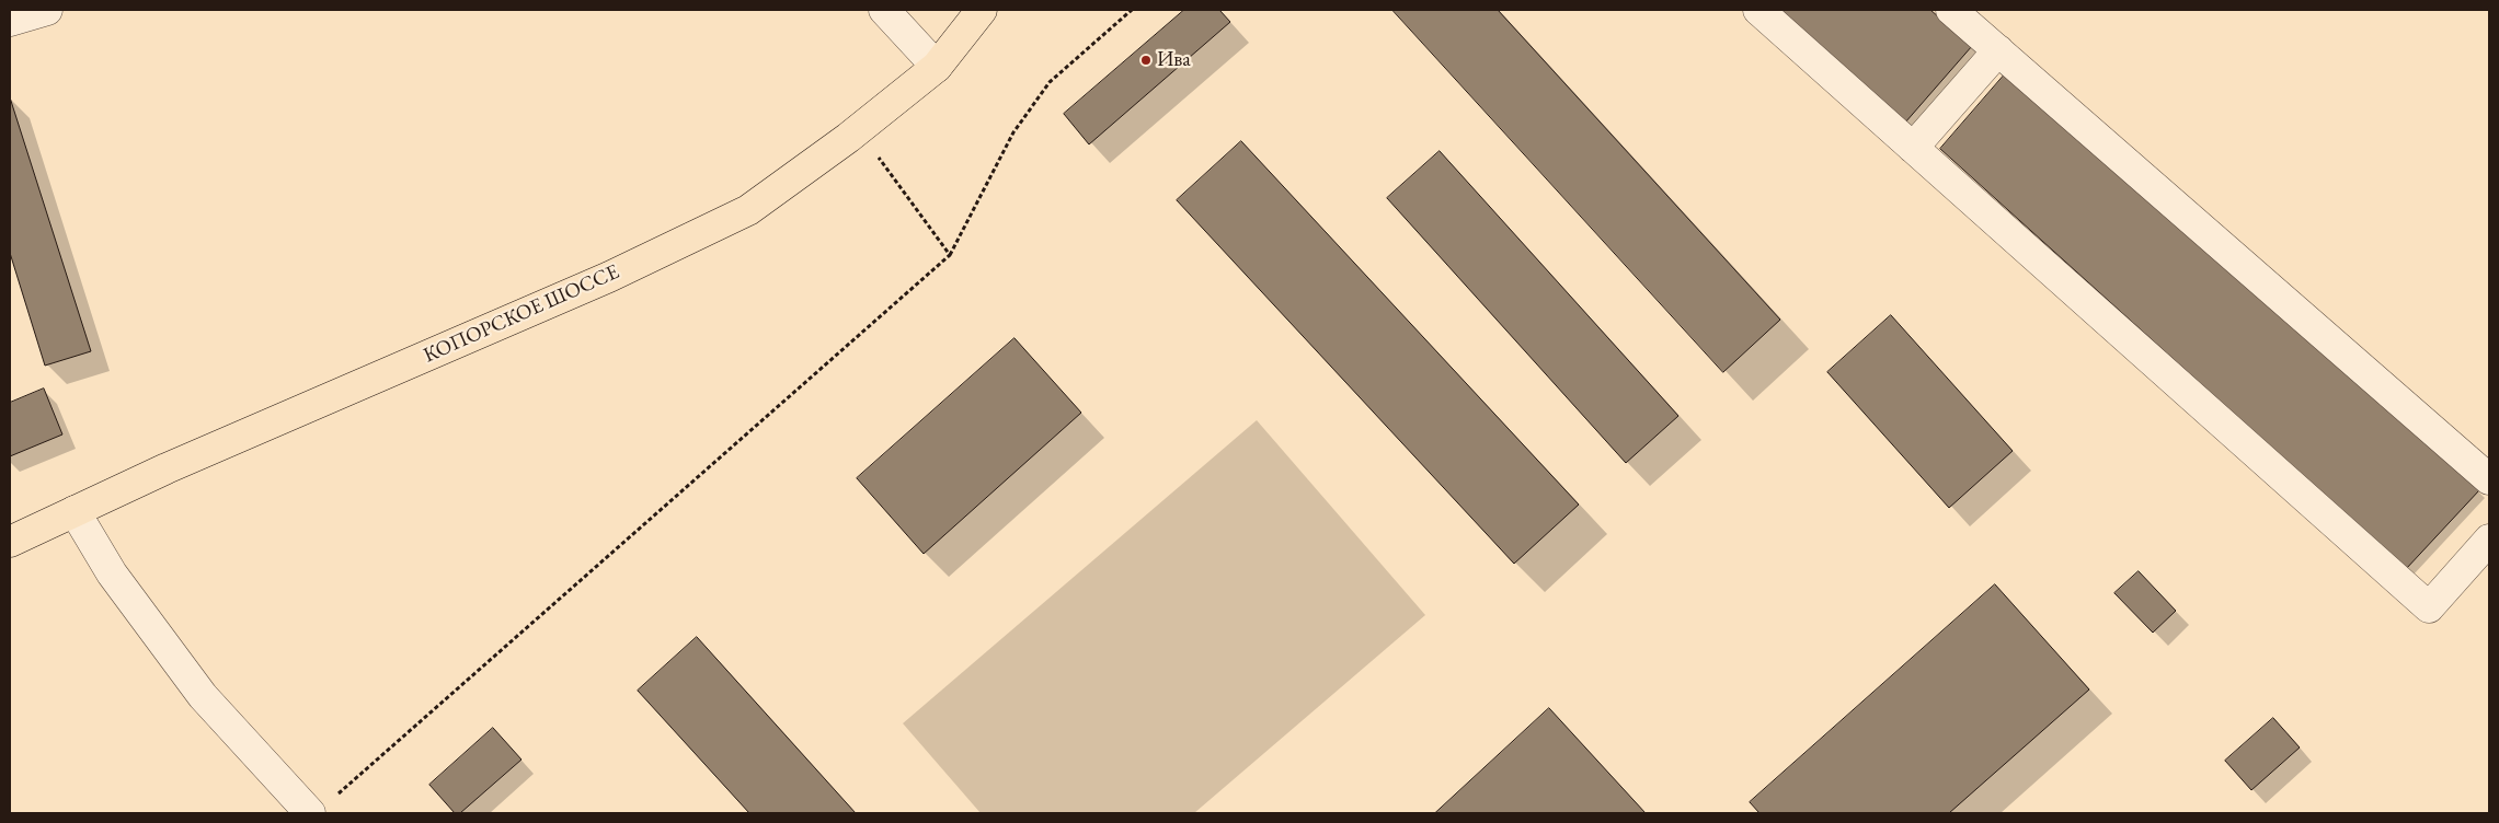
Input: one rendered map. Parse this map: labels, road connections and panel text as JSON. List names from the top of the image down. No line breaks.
{"streets":{"main road":["КОПОРСКОЕ ШОССЕ"]},"places":["Ива"]}
